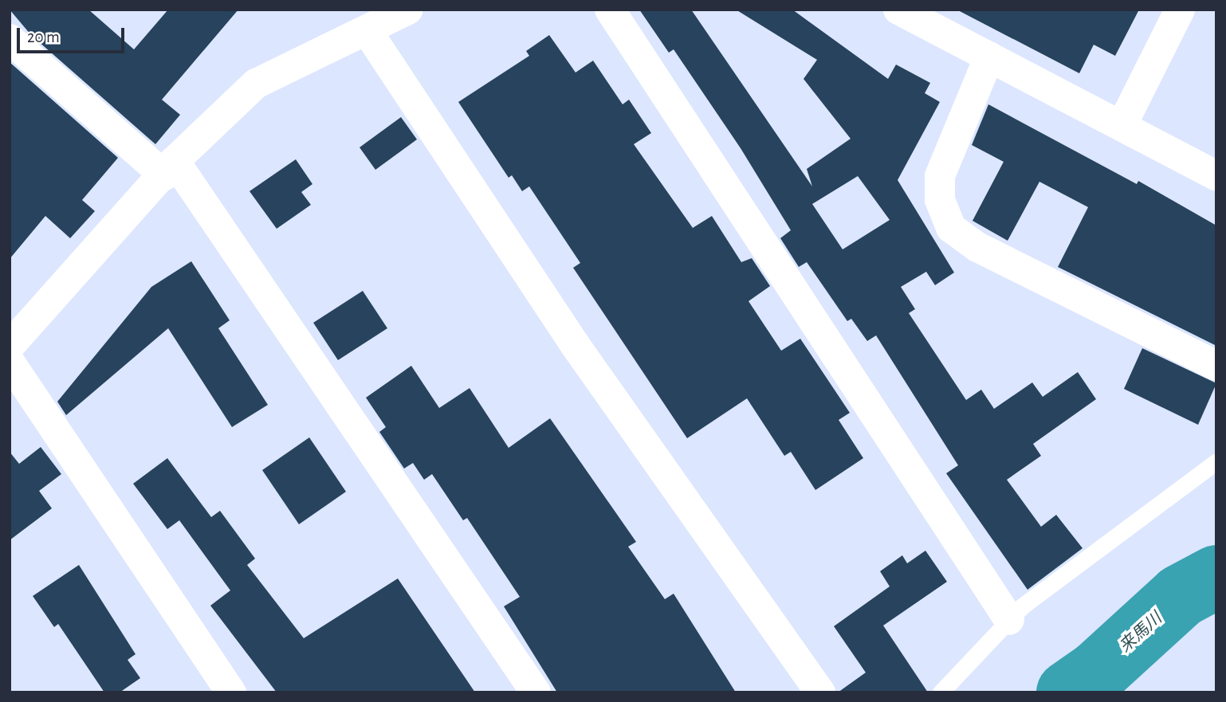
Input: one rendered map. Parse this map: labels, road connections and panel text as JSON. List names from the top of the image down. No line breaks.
{"water":["来馬川"],"scale_bar":"20 m"}
